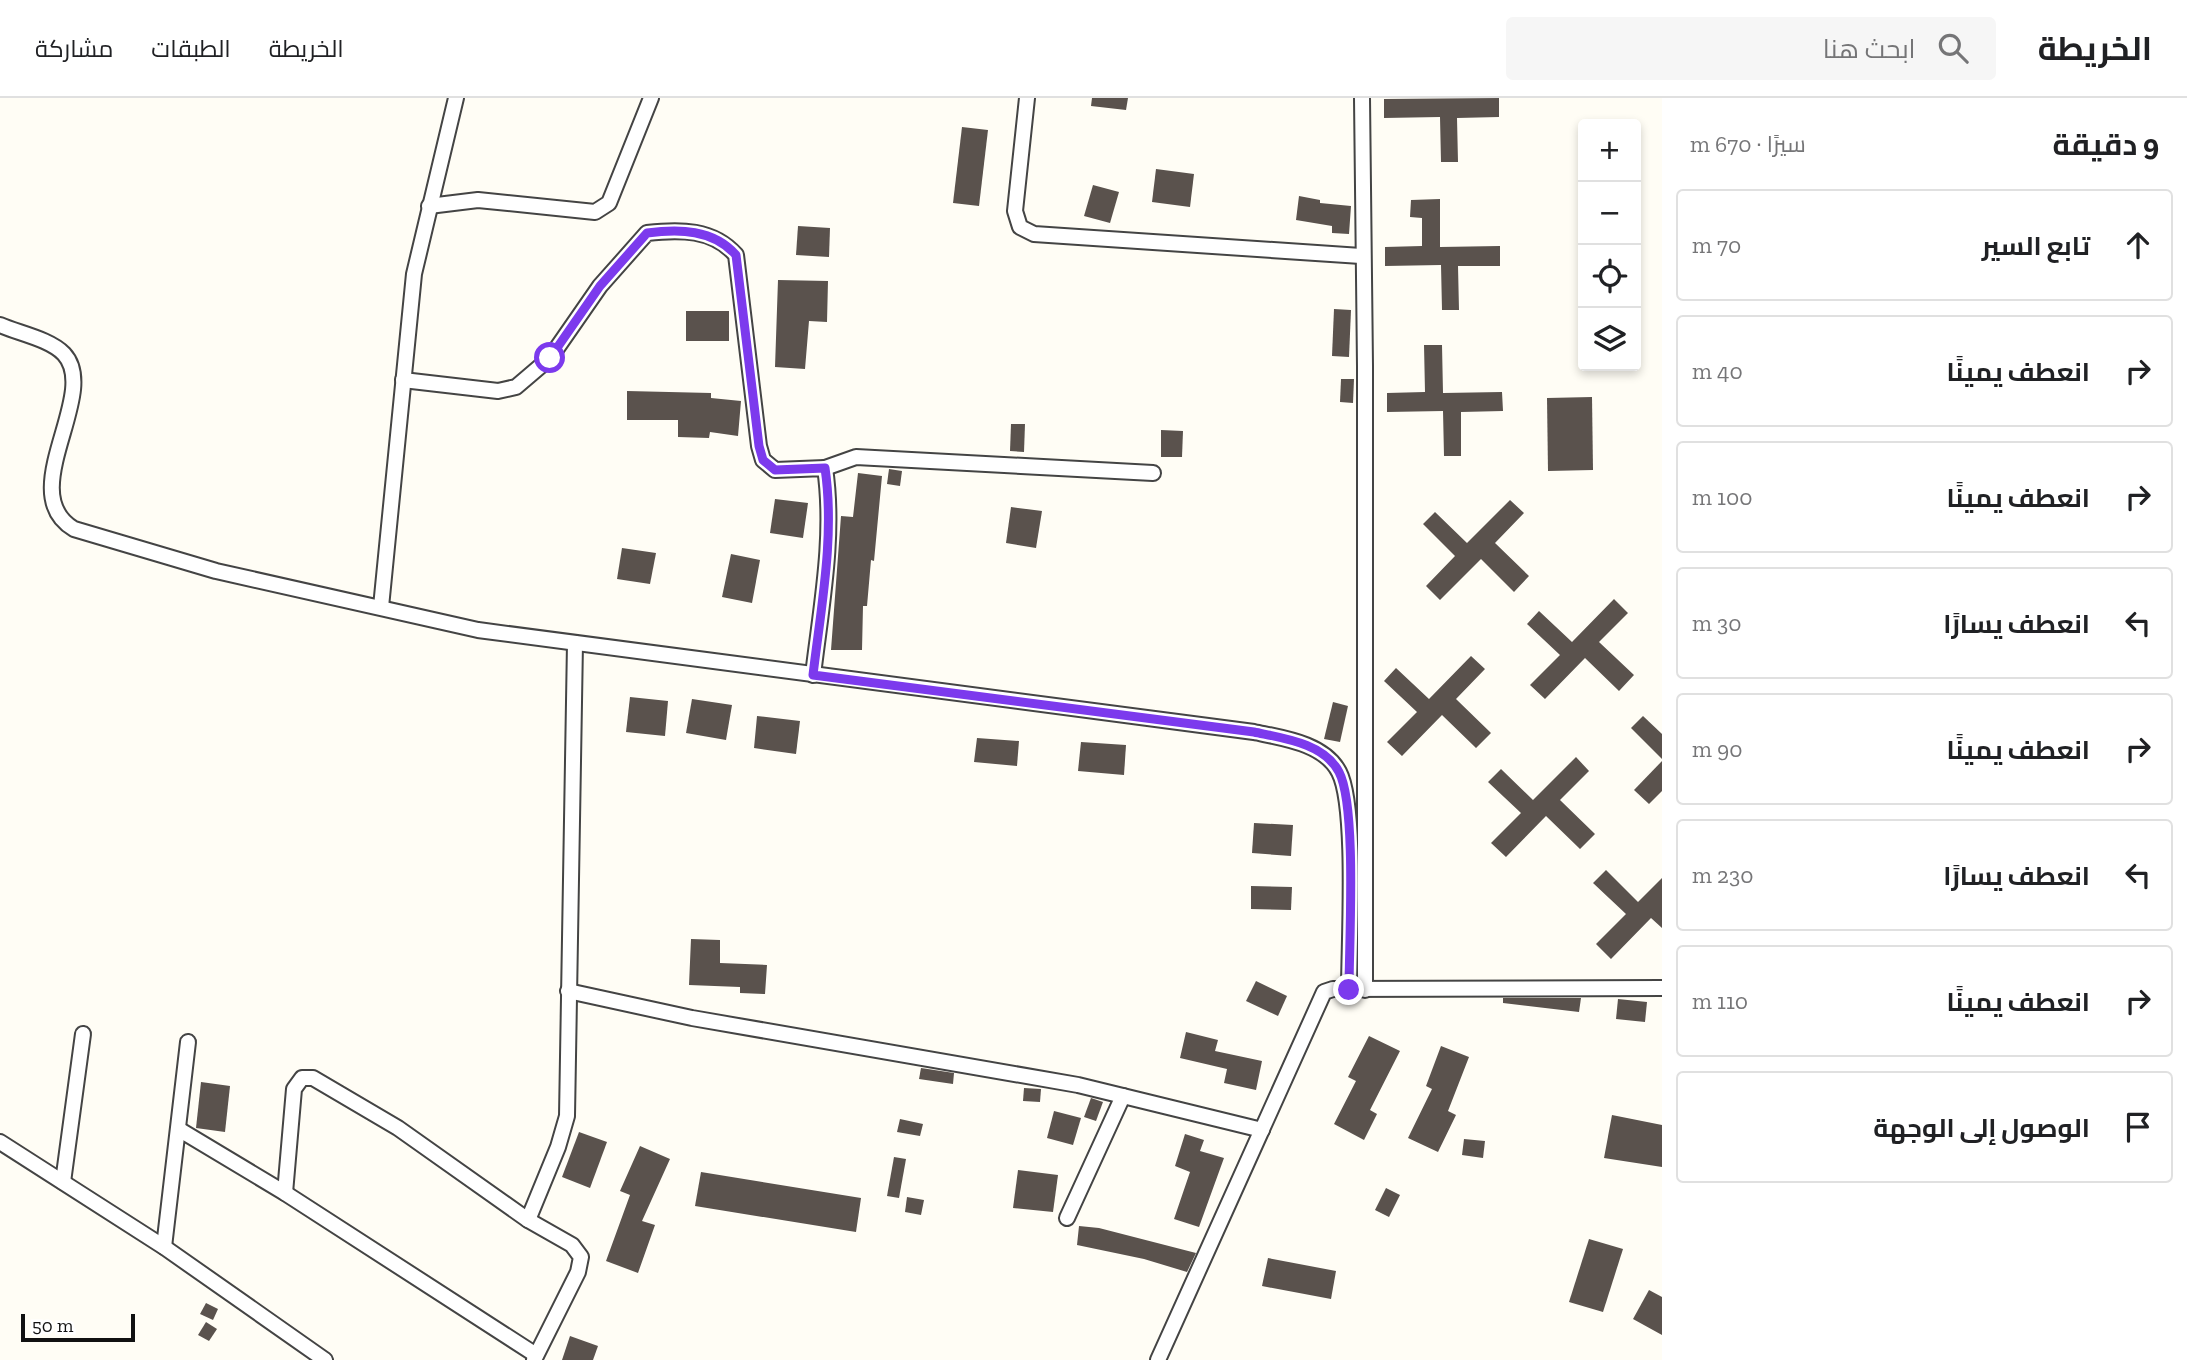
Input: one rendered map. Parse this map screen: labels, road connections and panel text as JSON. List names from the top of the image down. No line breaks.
{"scale_bar":"50 m","page":{"header":"الخريطة","search":"ابحث هنا","nav":["الخريطة","الطبقات","مشاركة"],"heading":["9 دقيقة","سيرًا · 670 m"],"map_buttons":["+","−"],"list":[["تابع السير","70 m"],["انعطف يمينًا","40 m"],["انعطف يمينًا","100 m"],["انعطف يسارًا","30 m"],["انعطف يمينًا","90 m"],["انعطف يسارًا","230 m"],["انعطف يمينًا","110 m"],"الوصول إلى الوجهة"],"scale":"50 m"}}
